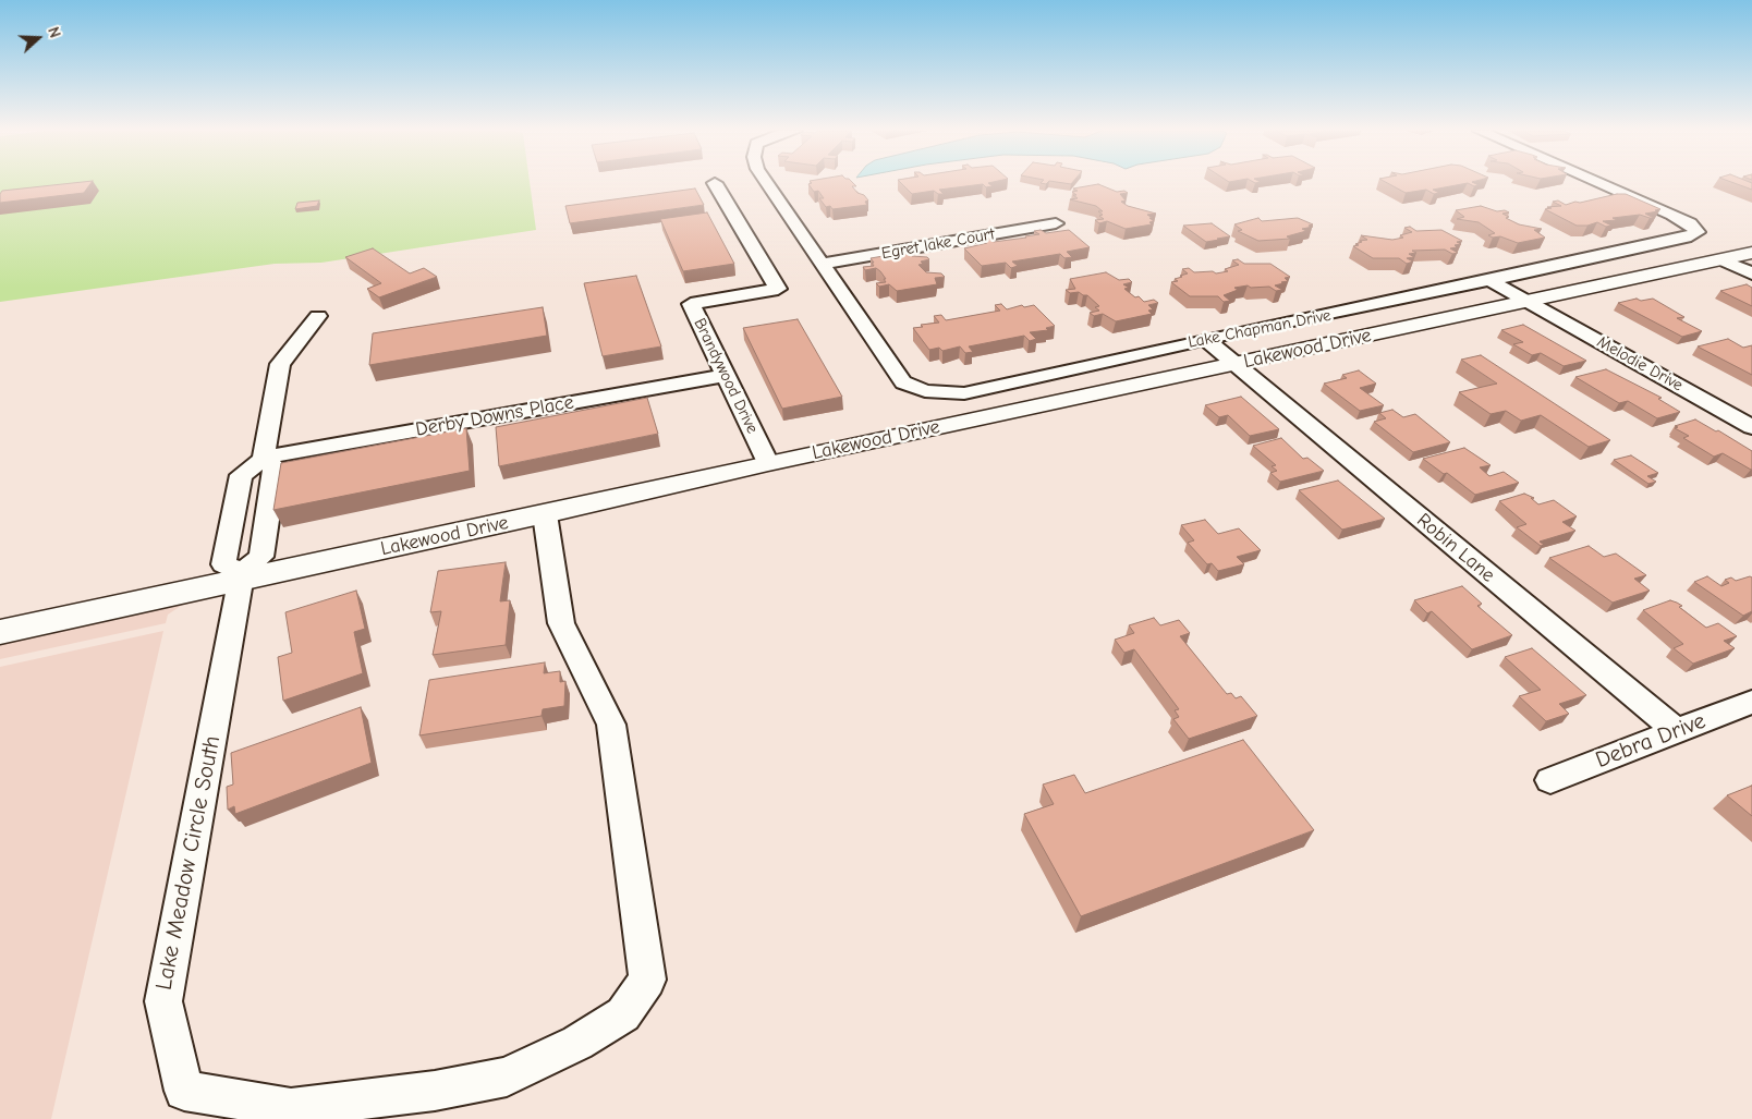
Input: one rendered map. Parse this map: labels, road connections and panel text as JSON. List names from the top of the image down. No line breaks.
{"streets":{"street":["Egret lake Court","Lake Chapman Drive","Lakewood Drive","Melodie Drive","Brandywood Drive","Derby Downs Place","Robin Lane","Debra Drive","Lake Meadow Circle South"]},"crossings":[["Egret lake Court","Lake Chapman Drive"],["Lake Chapman Drive","Melodie Drive"],["Lake Chapman Drive","Robin Lane"],["Lakewood Drive","Melodie Drive"],["Lakewood Drive","Brandywood Drive"],["Lakewood Drive","Robin Lane"],["Lakewood Drive","Lake Meadow Circle South"],["Brandywood Drive","Derby Downs Place"],["Robin Lane","Debra Drive"]],"north":"right"}
